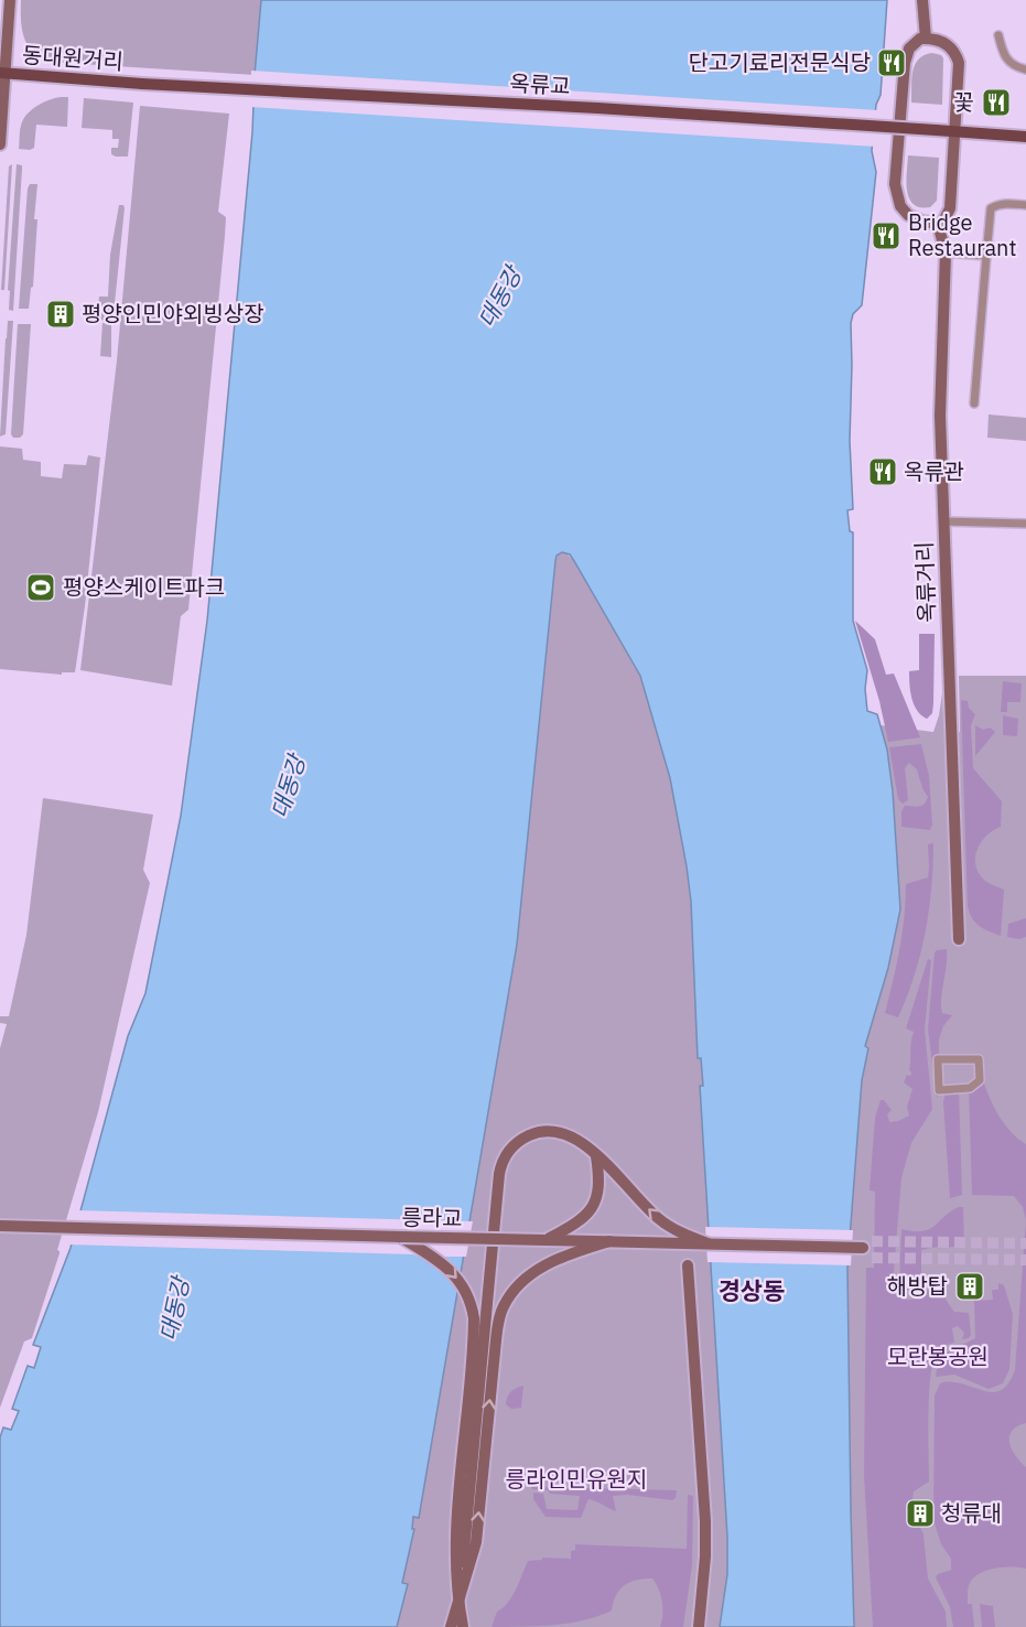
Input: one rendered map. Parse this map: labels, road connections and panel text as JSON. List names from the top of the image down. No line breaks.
{"streets":{"main road":["동대원거리","옥류교","옥류거리","릉라교"]},"crossings":[["동대원거리","옥류교"]],"districts":["경상동"],"water":["대동강"],"parks":["모란봉공원","릉라인민유원지"],"places":{"restaurant":["단고기료리전문식당","꽃","Bridge Restaurant","옥류관"],"building":["평양인민야외빙상장","해방탑","청류대"],"sports":["평양스케이트파크"]}}
